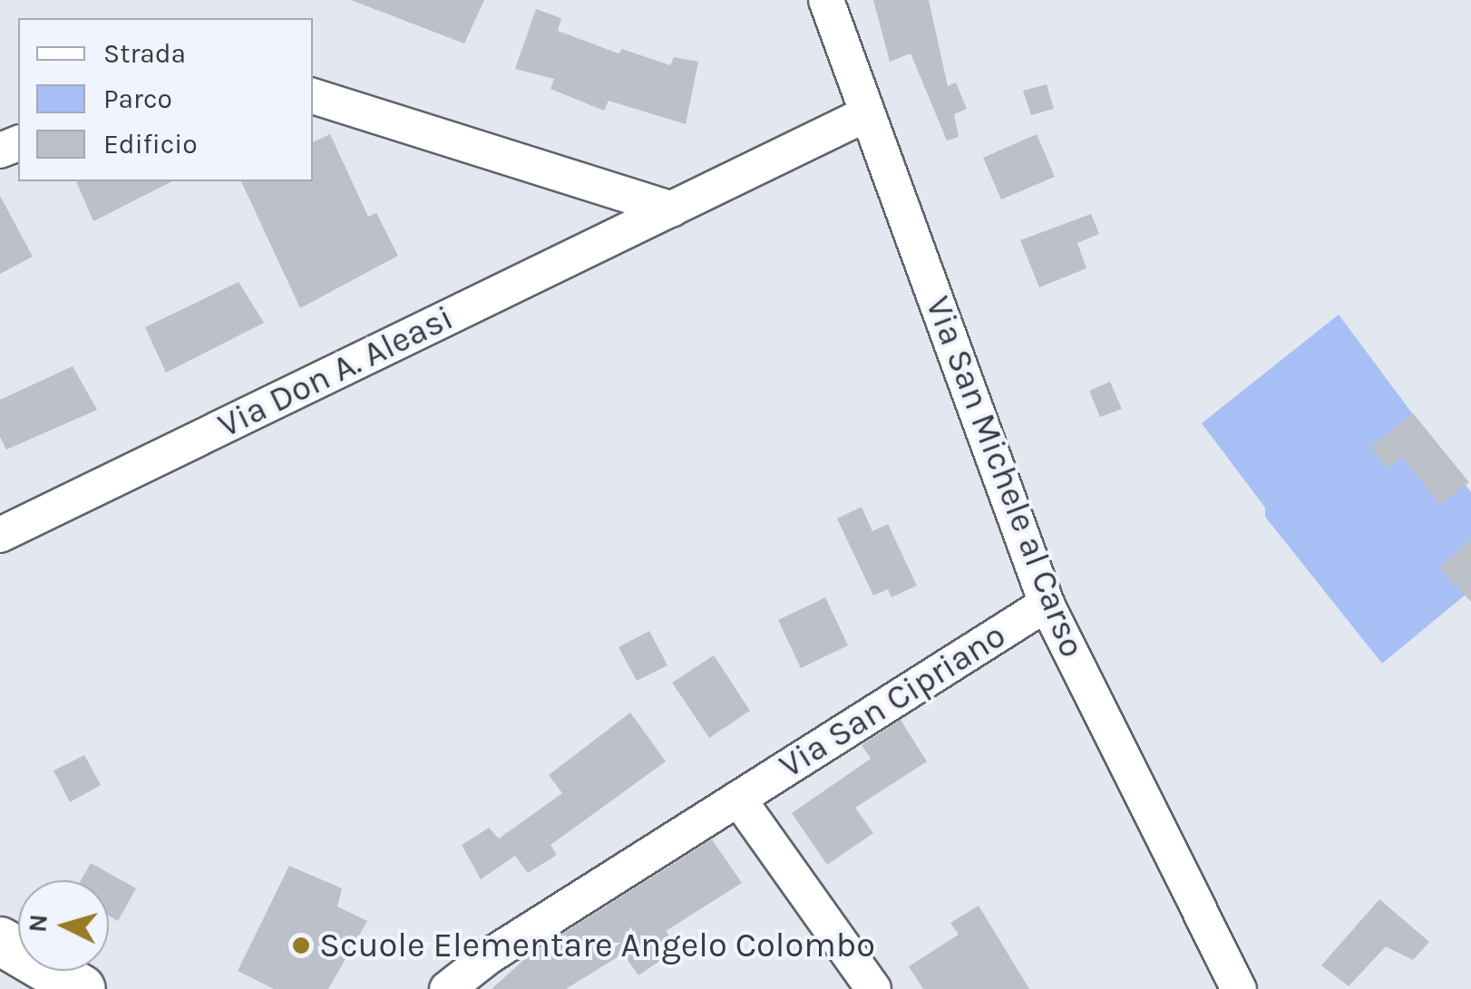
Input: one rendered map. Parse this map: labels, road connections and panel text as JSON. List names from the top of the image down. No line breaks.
{"streets":{"street":["Via Don A. Aleasi","Via San Michele al Carso","Via San Cipriano"]},"crossings":[["Via Don A. Aleasi","Via San Michele al Carso"],["Via San Michele al Carso","Via San Cipriano"]],"places":["Scuole Elementare Angelo Colombo"],"legend":["Strada","Parco","Edificio"],"north":"left"}
